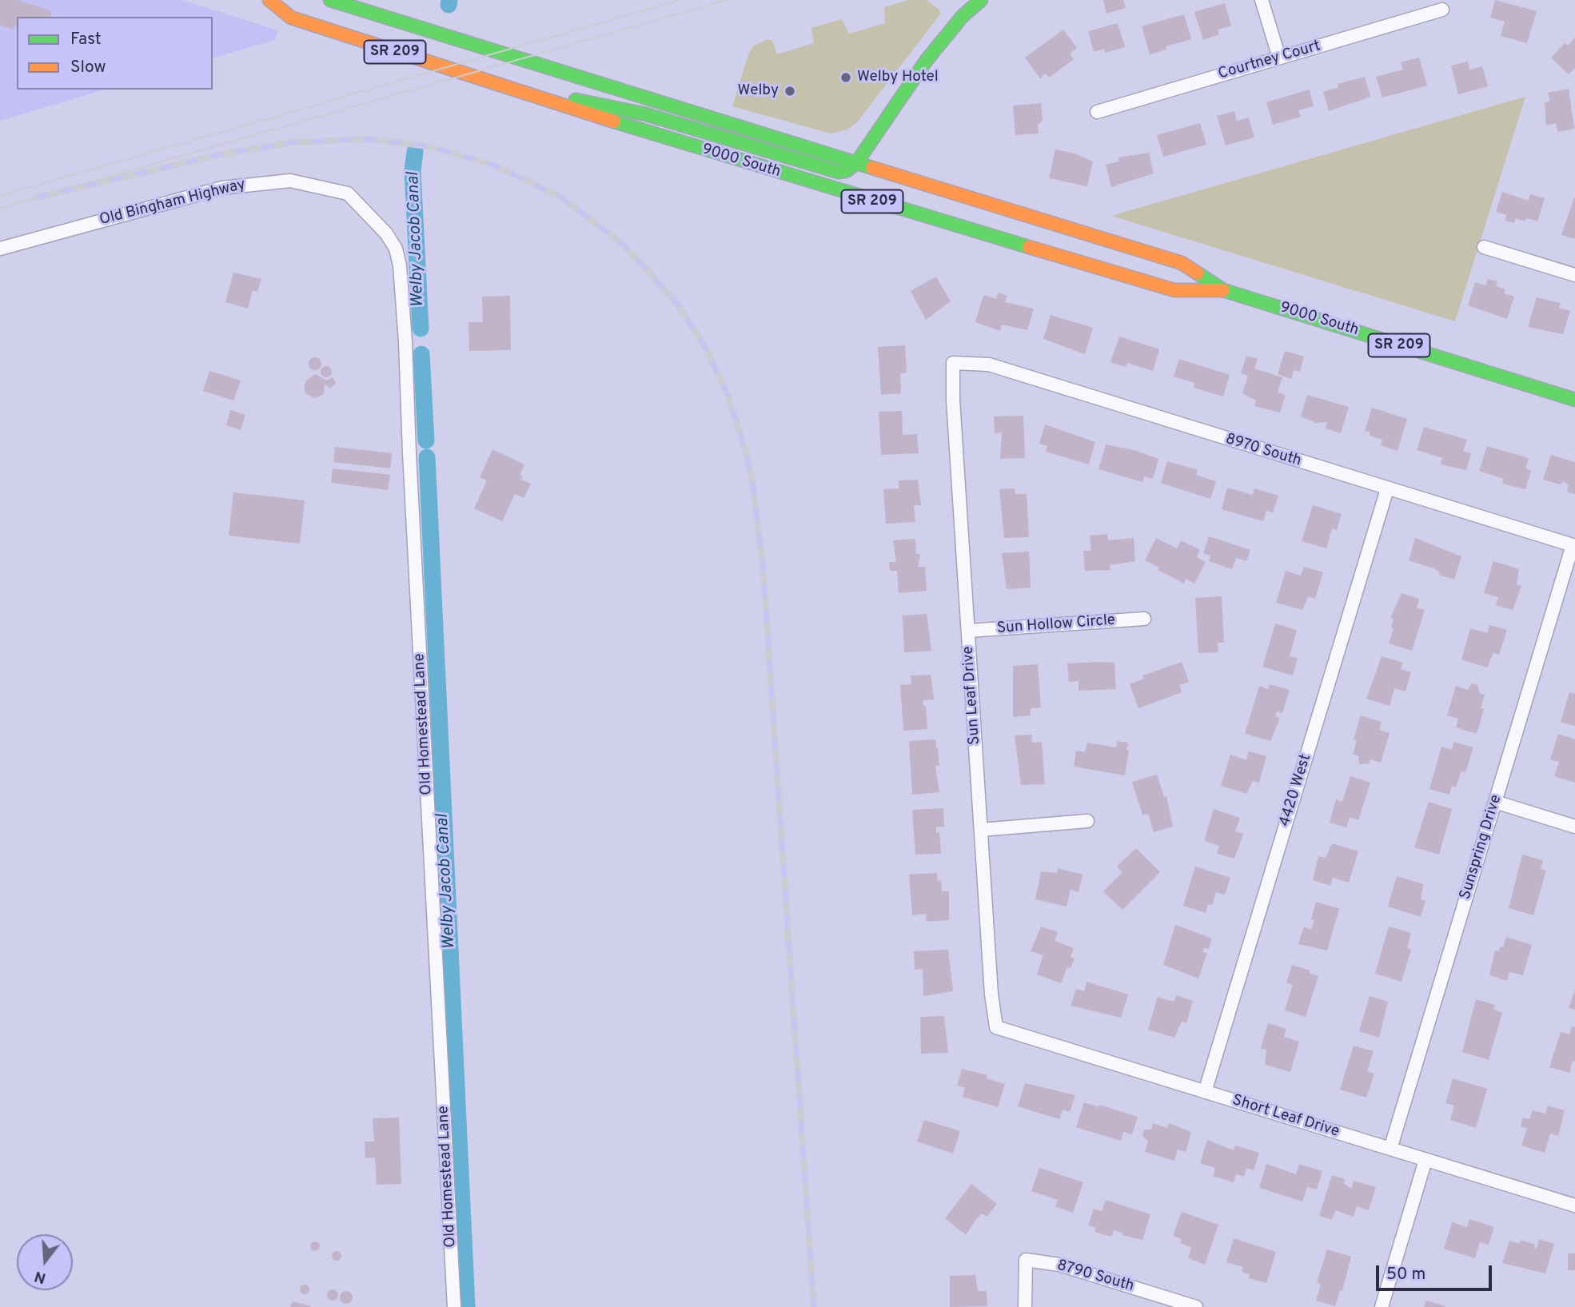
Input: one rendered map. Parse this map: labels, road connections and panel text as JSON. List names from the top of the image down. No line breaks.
{"streets":{"main road":["SR 209","9000 South"],"street":["Courtney Court","Old Bingham Highway","8970 South","Sun Hollow Circle","Sun Leaf Drive","Old Homestead Lane","4420 West","Sunspring Drive","Short Leaf Drive","8790 South"]},"crossings":[["Old Bingham Highway","Old Homestead Lane"],["8970 South","Sun Leaf Drive"],["8970 South","4420 West"],["8970 South","Sunspring Drive"],["Sun Hollow Circle","Sun Leaf Drive"],["Sun Leaf Drive","Short Leaf Drive"],["4420 West","Short Leaf Drive"],["Sunspring Drive","Short Leaf Drive"]],"water":["Welby Jacob Canal"],"places":["Welby Hotel","Welby"],"legend":["Fast","Slow"],"scale_bar":"50 m","north":"bottom"}
